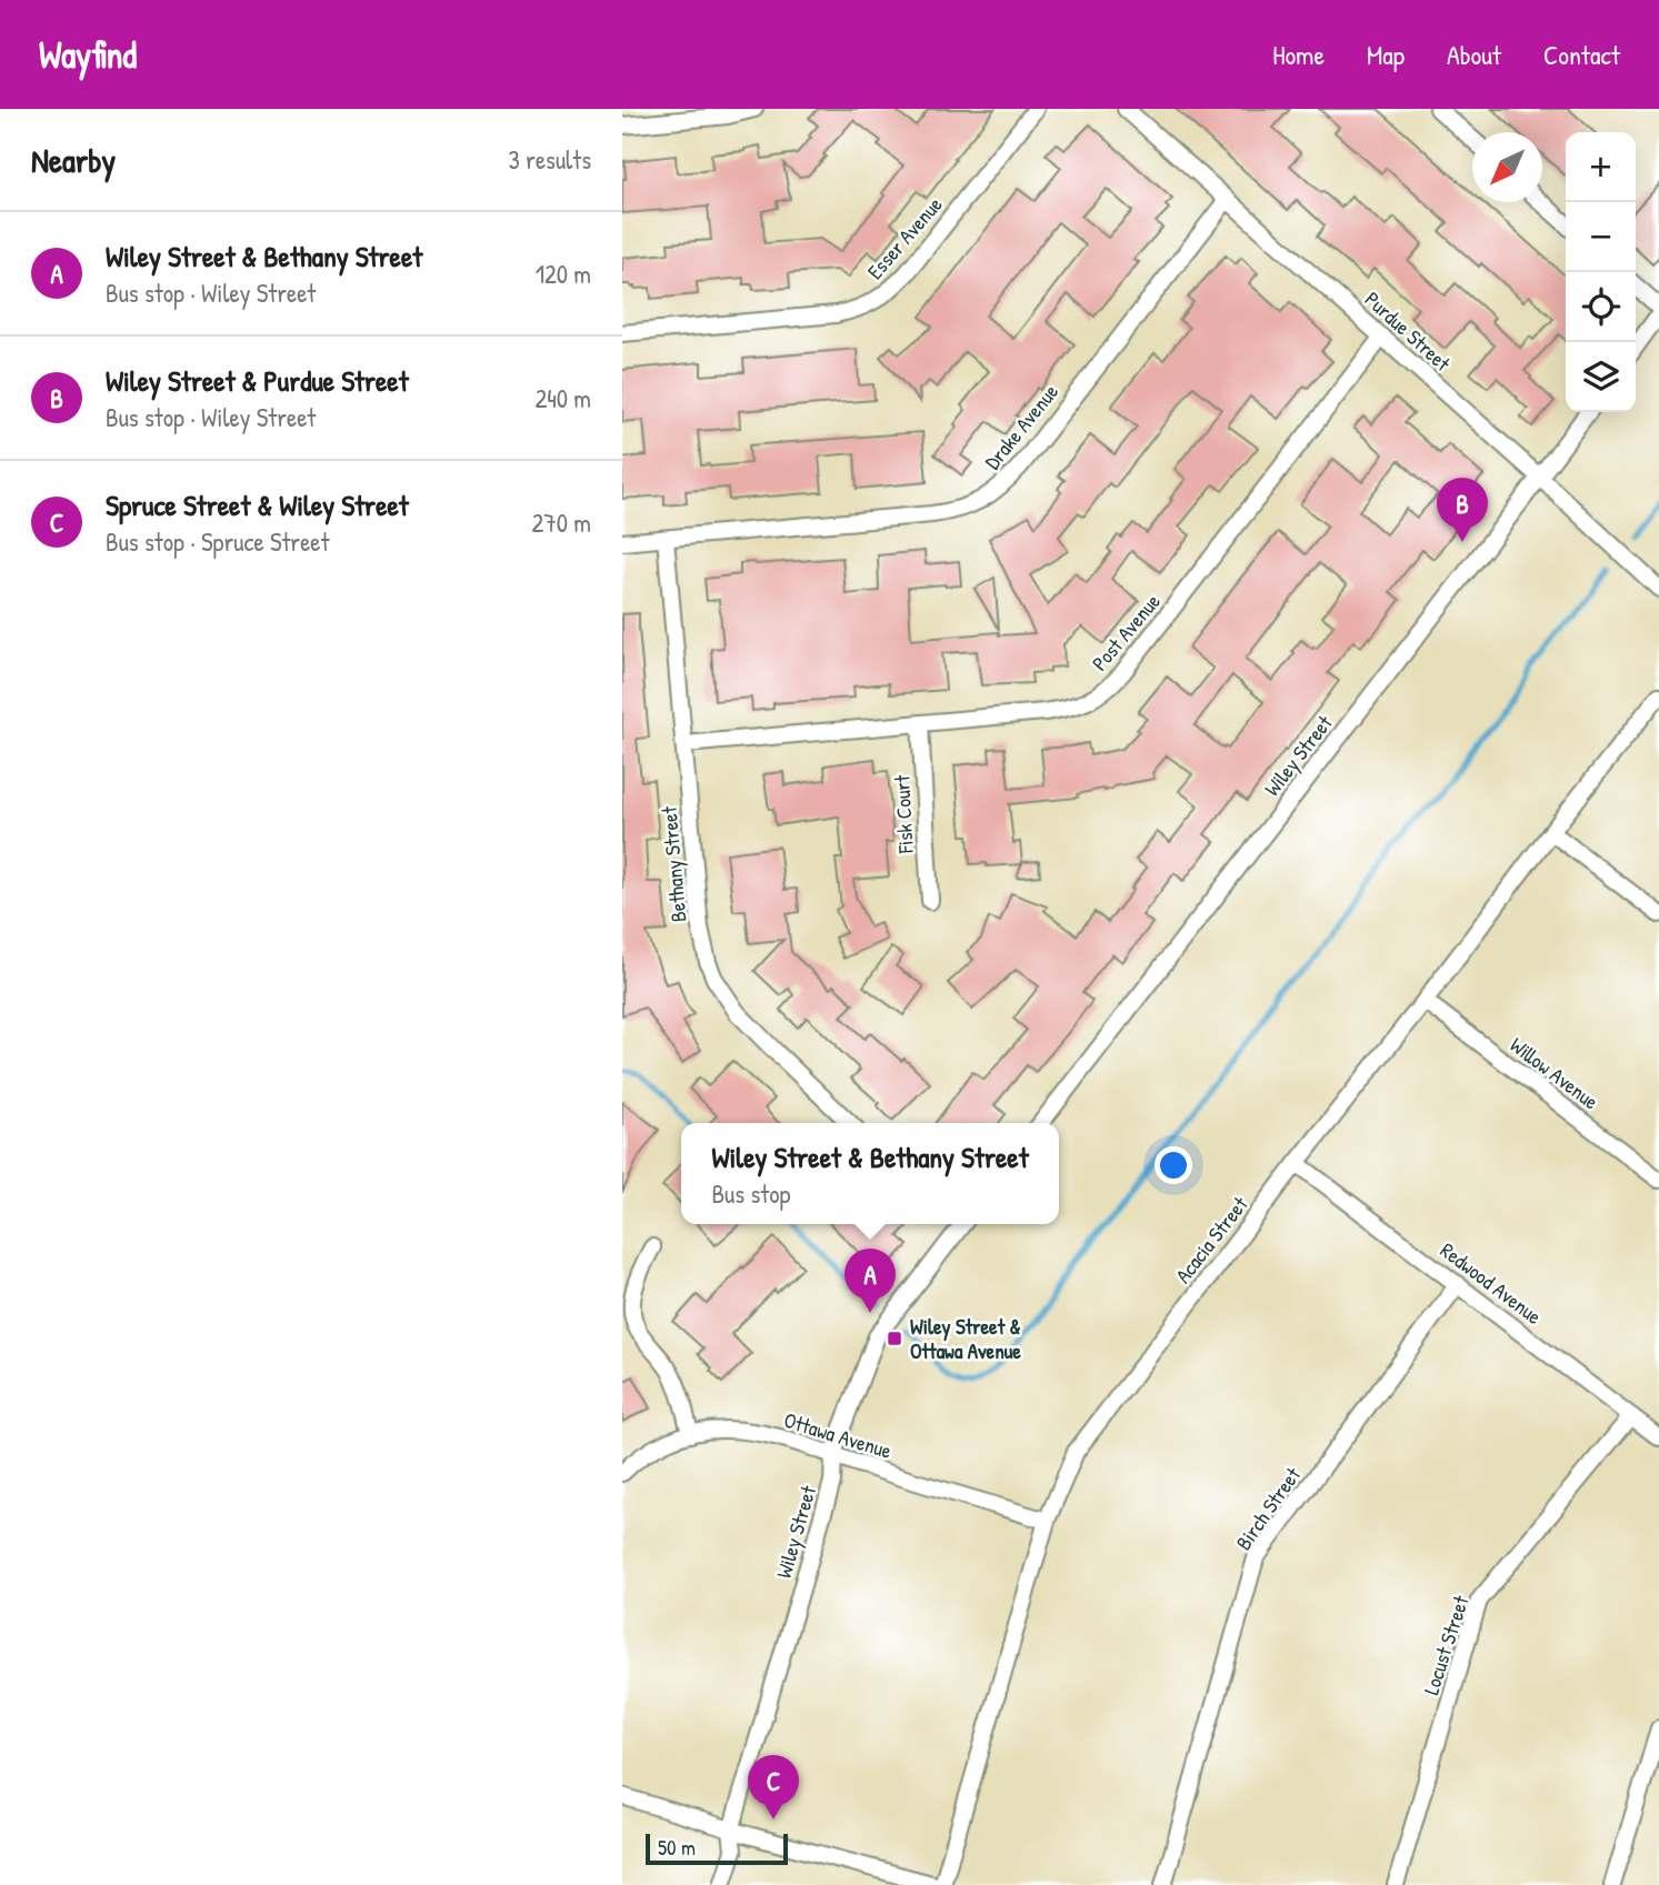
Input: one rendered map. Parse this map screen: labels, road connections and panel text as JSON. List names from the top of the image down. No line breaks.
{"streets":{"street":["Esser Avenue","Purdue Street","Drake Avenue","Post Avenue","Wiley Street","Fisk Court","Bethany Street","Willow Avenue","Acacia Street","Redwood Avenue","Ottawa Avenue","Birch Street","Locust Street"]},"crossings":[["Purdue Street","Drake Avenue"],["Purdue Street","Post Avenue"],["Purdue Street","Wiley Street"],["Drake Avenue","Bethany Street"],["Post Avenue","Fisk Court"],["Post Avenue","Bethany Street"],["Wiley Street","Ottawa Avenue"],["Willow Avenue","Acacia Street"],["Acacia Street","Redwood Avenue"],["Acacia Street","Ottawa Avenue"],["Redwood Avenue","Birch Street"],["Redwood Avenue","Locust Street"]],"places":{"transit":["Wiley Street & Ottawa Avenue"]},"scale_bar":"50 m","north":"bottom left","page":{"header":"Wayfind","nav":["Home","Map","About","Contact"],"heading":["Nearby","3 results"],"map_buttons":["+","−"],"list":[{"mark":"A","name":"Wiley Street & Bethany Street","note":"Bus stop · Wiley Street","value":"120 m"},{"mark":"B","name":"Wiley Street & Purdue Street","note":"Bus stop · Wiley Street","value":"240 m"},{"mark":"C","name":"Spruce Street & Wiley Street","note":"Bus stop · Spruce Street","value":"270 m"}],"pins":["B","A","C"],"popup":["Wiley Street & Bethany Street","Bus stop"],"scale":"50 m"}}
